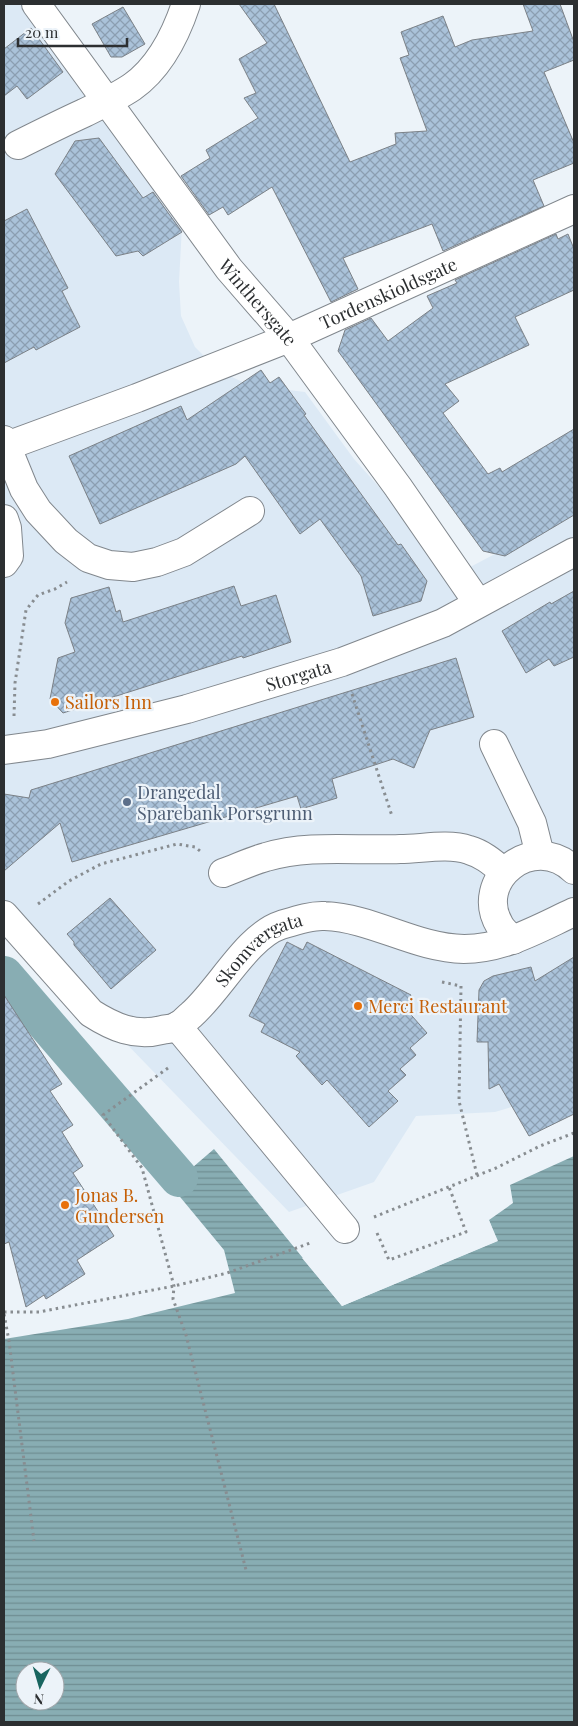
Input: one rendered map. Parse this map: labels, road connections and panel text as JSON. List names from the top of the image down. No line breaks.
{"streets":{"street":["Tordenskioldsgate","Winthersgate","Storgata","Skomværgata"]},"crossings":[["Tordenskioldsgate","Winthersgate"],["Winthersgate","Storgata"]],"places":["Sailors Inn","Drangedal Sparebank Porsgrunn","Merci Restaurant","Jonas B. Gundersen"],"scale_bar":"20 m","north":"bottom"}
